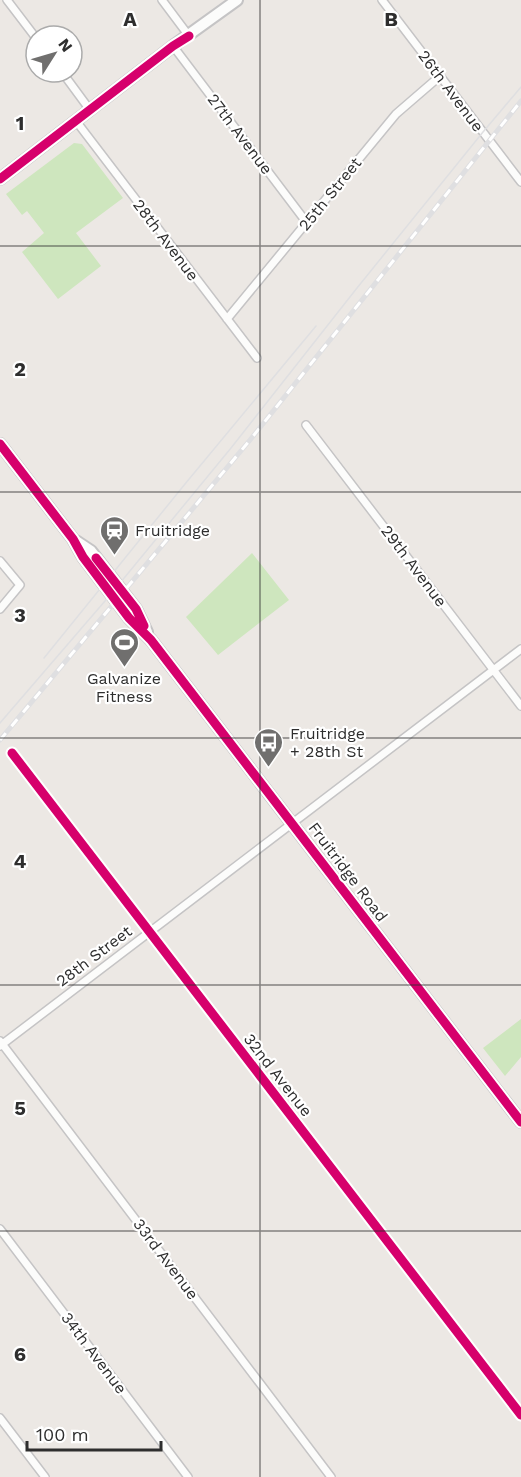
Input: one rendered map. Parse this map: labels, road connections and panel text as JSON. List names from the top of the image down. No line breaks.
{"streets":{"main road":["Fruitridge Road"],"street":["26th Avenue","27th Avenue","25th Street","28th Avenue","29th Avenue","28th Street","32nd Avenue","33rd Avenue","34th Avenue"]},"crossings":[["26th Avenue","25th Street"],["27th Avenue","25th Street"],["25th Street","28th Avenue"],["29th Avenue","28th Street"],["Fruitridge Road","28th Street"],["28th Street","32nd Avenue"],["28th Street","33rd Avenue"]],"places":{"station":["Fruitridge"],"sports":["Galvanize Fitness"],"bus stop":["Fruitridge + 28th St"]},"scale_bar":"100 m","north":"top right","grid":{"columns":["A","B"],"rows":["1","2","3","4","5","6"]}}
